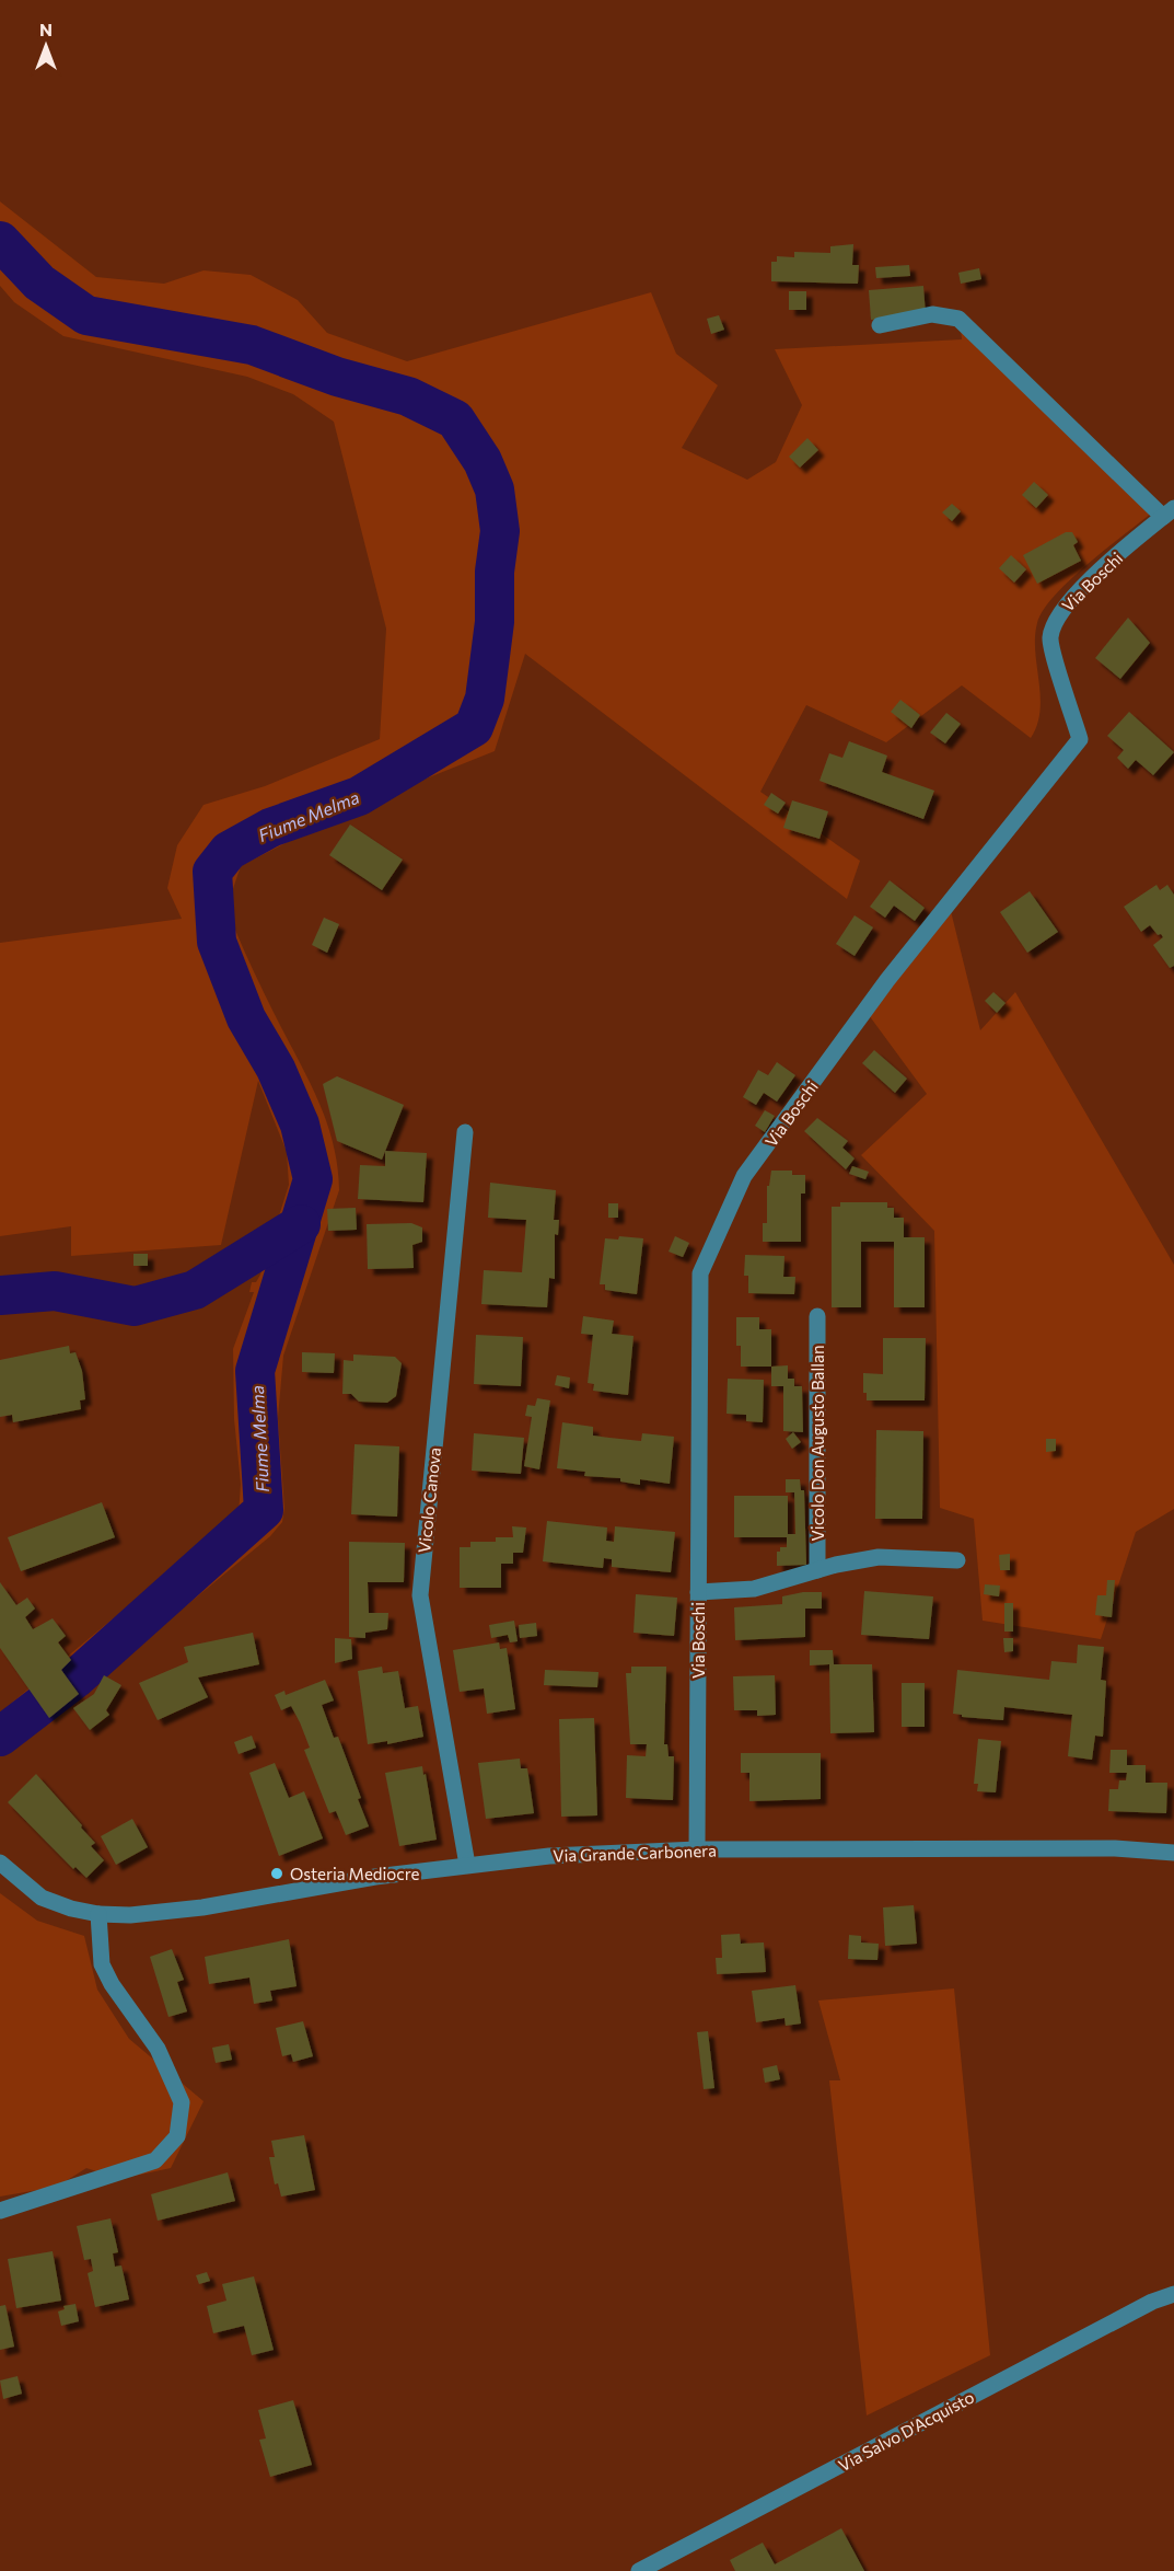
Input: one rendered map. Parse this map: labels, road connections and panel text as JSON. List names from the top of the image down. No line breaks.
{"streets":{"street":["Via Boschi","Vicolo Don Augusto Ballan","Vicolo Canova","Via Grande Carbonera","Via Salvo D'Acquisto"]},"crossings":[["Via Boschi","Via Grande Carbonera"],["Vicolo Canova","Via Grande Carbonera"]],"water":["Fiume Melma"],"places":["Osteria Mediocre"],"north":"top"}
